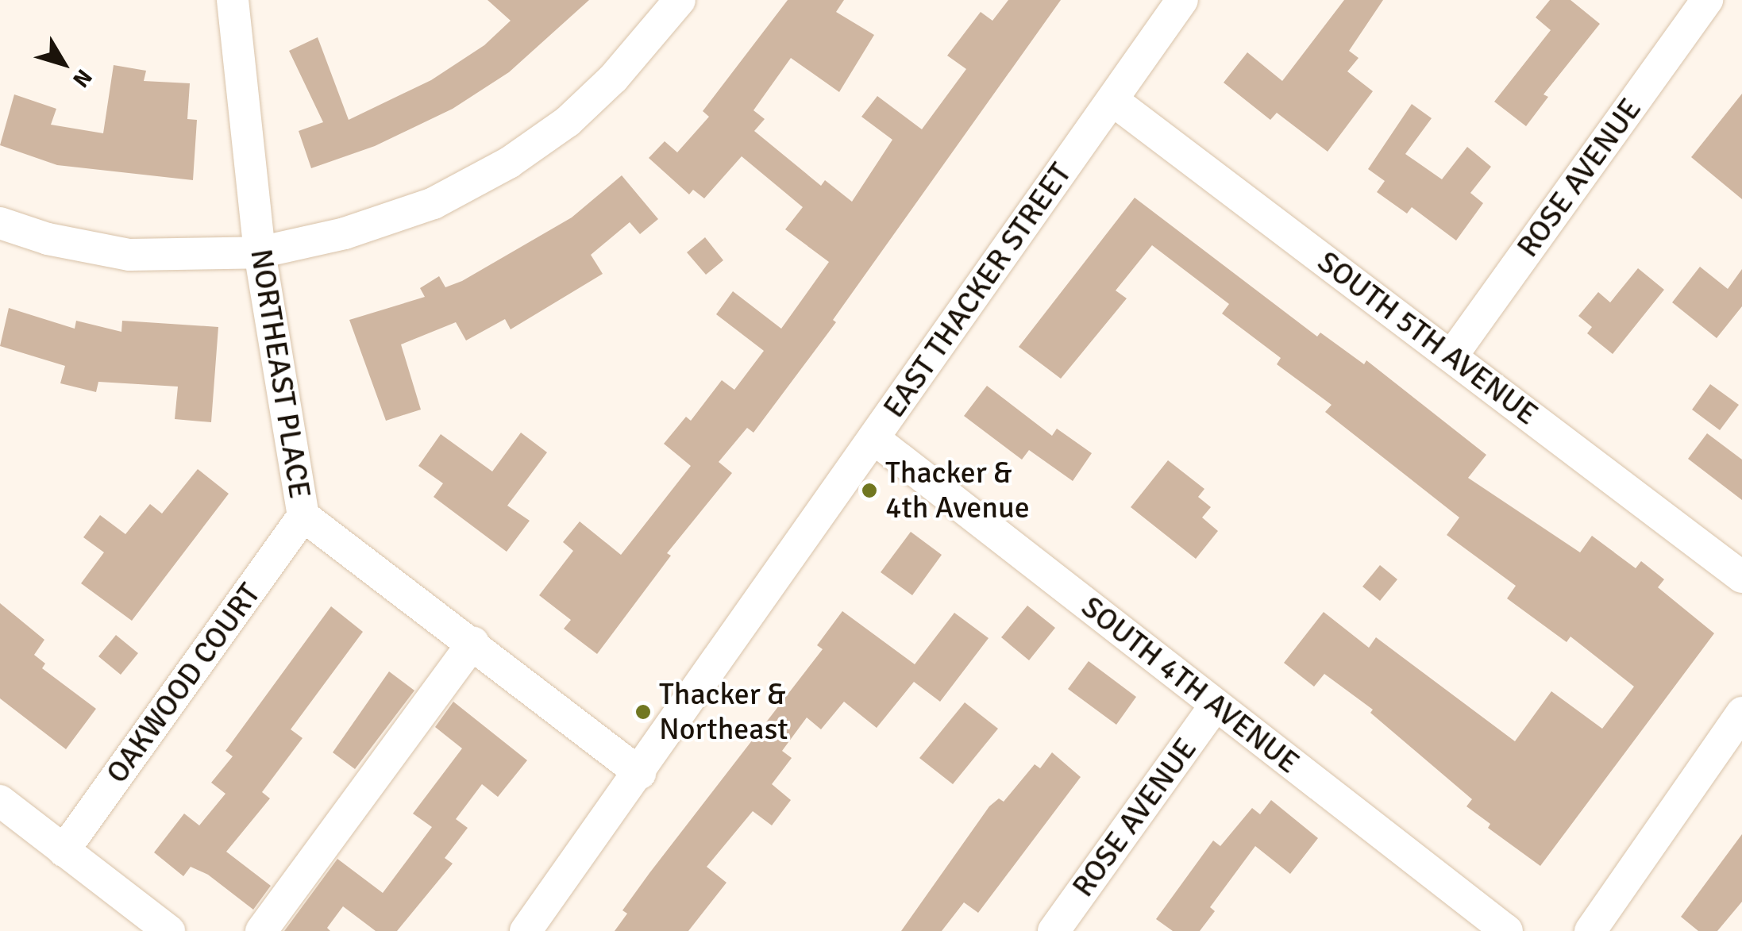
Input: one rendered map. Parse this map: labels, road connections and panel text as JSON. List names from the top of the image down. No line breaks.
{"streets":{"street":["ROSE AVENUE","EAST THACKER STREET","SOUTH 5TH AVENUE","NORTHEAST PLACE","OAKWOOD COURT","SOUTH 4TH AVENUE"]},"crossings":[["ROSE AVENUE","SOUTH 5TH AVENUE"],["ROSE AVENUE","SOUTH 4TH AVENUE"],["EAST THACKER STREET","SOUTH 5TH AVENUE"],["EAST THACKER STREET","NORTHEAST PLACE"],["EAST THACKER STREET","SOUTH 4TH AVENUE"],["NORTHEAST PLACE","OAKWOOD COURT"]],"places":["Thacker & 4th Avenue","Thacker & Northeast"],"north":"bottom right"}
